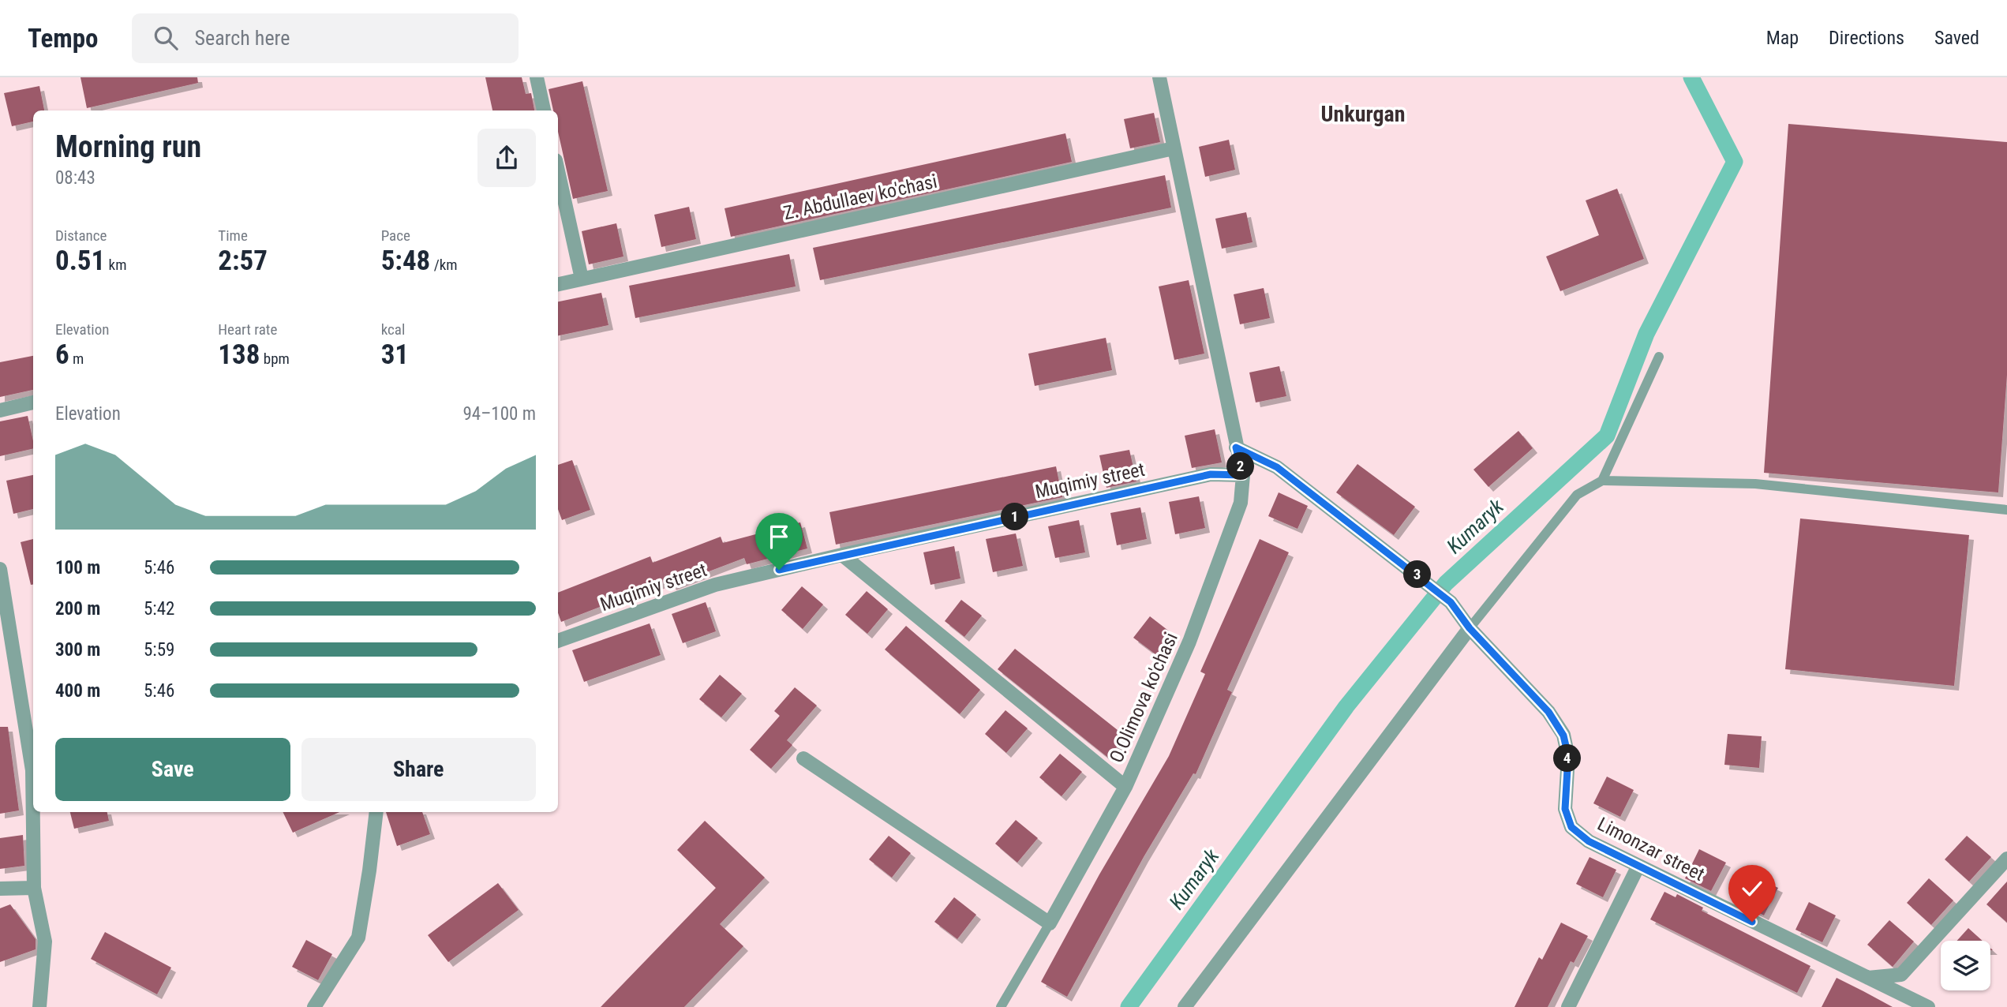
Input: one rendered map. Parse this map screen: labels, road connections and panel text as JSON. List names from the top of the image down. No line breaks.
{"streets":{"street":["Z. Abdullaev ko'chasi","Muqimiy street","O.Olimova ko'chasi","Limonzar street"]},"crossings":[["Muqimiy street","O.Olimova ko'chasi"]],"districts":["Unkurgan"],"water":["Kumaryk"],"page":{"header":"Tempo","search":"Search here","nav":["Map","Directions","Saved"],"heading":["Morning run","08:43"],"stats":[["Distance","0.51 km"],["Time","2:57"],["Pace","5:48 /km"],["Elevation","6 m"],["Heart rate","138 bpm"],["kcal","31"]],"chart":["Elevation","94–100 m"],"pins":["2","1","3","4"],"list":[{"name":"100 m","note":"5:46"},{"name":"200 m","note":"5:42"},{"name":"300 m","note":"5:59"},{"name":"400 m","note":"5:46"}],"buttons":["Save","Share"]}}
